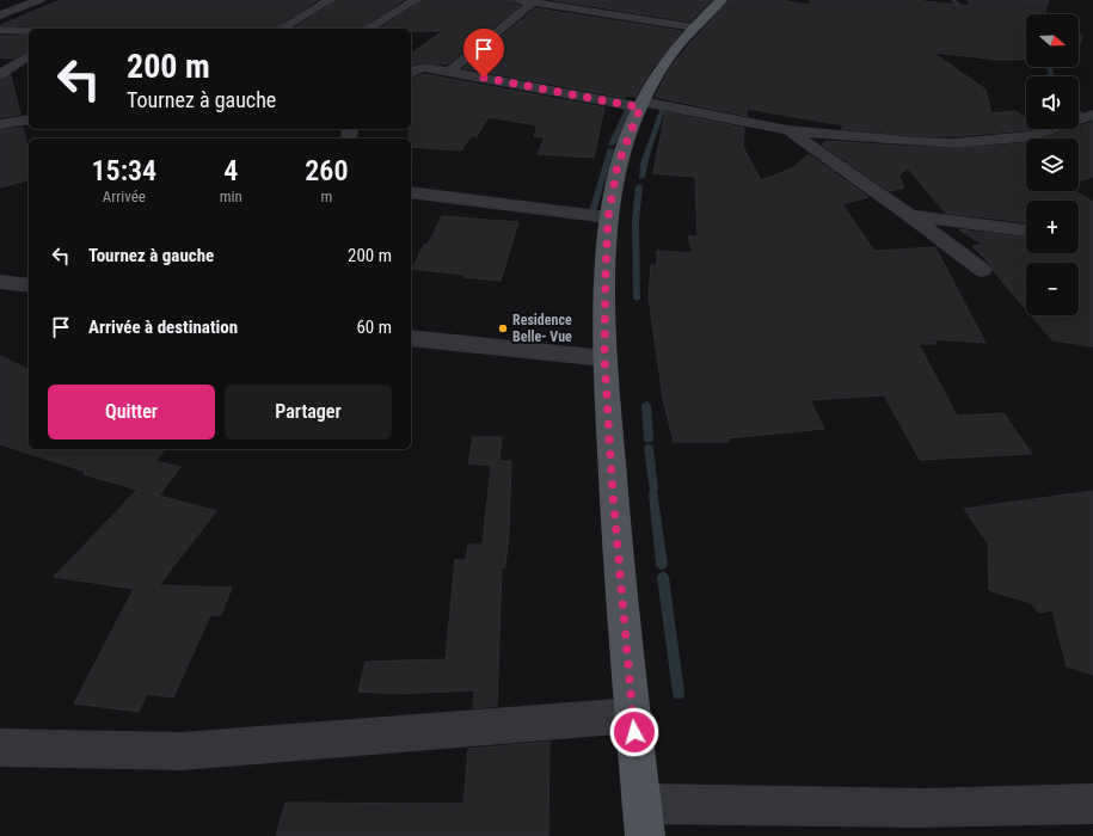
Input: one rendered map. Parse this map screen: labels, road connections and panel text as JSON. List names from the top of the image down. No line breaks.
{"places":["Residence Belle- Vue"],"north":"right","page":{"map_buttons":["+","−"],"turn":["200 m","Tournez à gauche"],"eta":["15:34","Arrivée","4","min","260","m"],"list":[{"name":"Tournez à gauche","value":"200 m"},{"name":"Arrivée à destination","value":"60 m"}],"buttons":["Quitter","Partager"]}}
